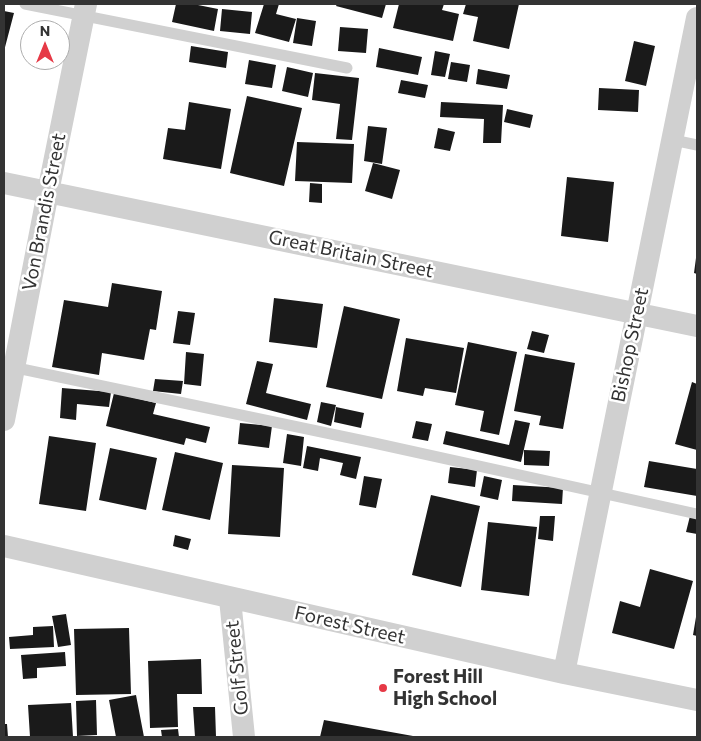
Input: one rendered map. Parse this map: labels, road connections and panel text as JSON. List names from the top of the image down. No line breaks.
{"streets":{"street":["Von Brandis Street","Great Britain Street","Bishop Street","Forest Street","Golf Street"]},"crossings":[["Von Brandis Street","Great Britain Street"],["Great Britain Street","Bishop Street"],["Bishop Street","Forest Street"],["Forest Street","Golf Street"]],"places":["Forest Hill High School"],"north":"top"}
